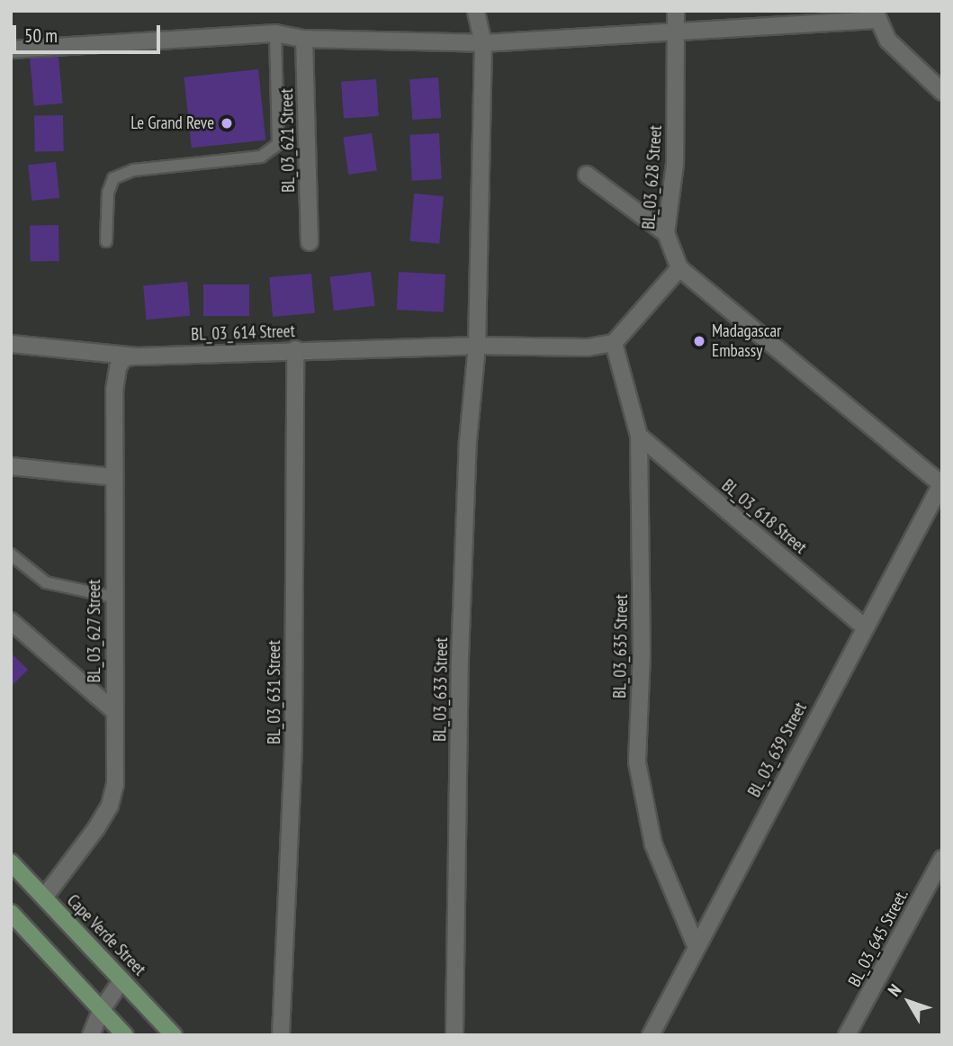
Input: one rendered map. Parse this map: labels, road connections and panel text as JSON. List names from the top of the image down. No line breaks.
{"streets":{"main road":["Cape Verde Street"],"street":["BL_03_621 Street","BL_03_628 Street","BL_03_614 Street","BL_03_618 Street","BL_03_627 Street","BL_03_635 Street","BL_03_633 Street","BL_03_631 Street","BL_03_639 Street","BL_03_645 Street."]},"crossings":[["BL_03_628 Street","BL_03_639 Street"],["BL_03_614 Street","BL_03_627 Street"],["BL_03_614 Street","BL_03_633 Street"],["BL_03_614 Street","BL_03_631 Street"],["BL_03_618 Street","BL_03_635 Street"],["BL_03_618 Street","BL_03_639 Street"],["BL_03_627 Street","Cape Verde Street"],["BL_03_635 Street","BL_03_639 Street"]],"places":["Le Grand Reve","Madagascar Embassy"],"scale_bar":"50 m","north":"top left"}
